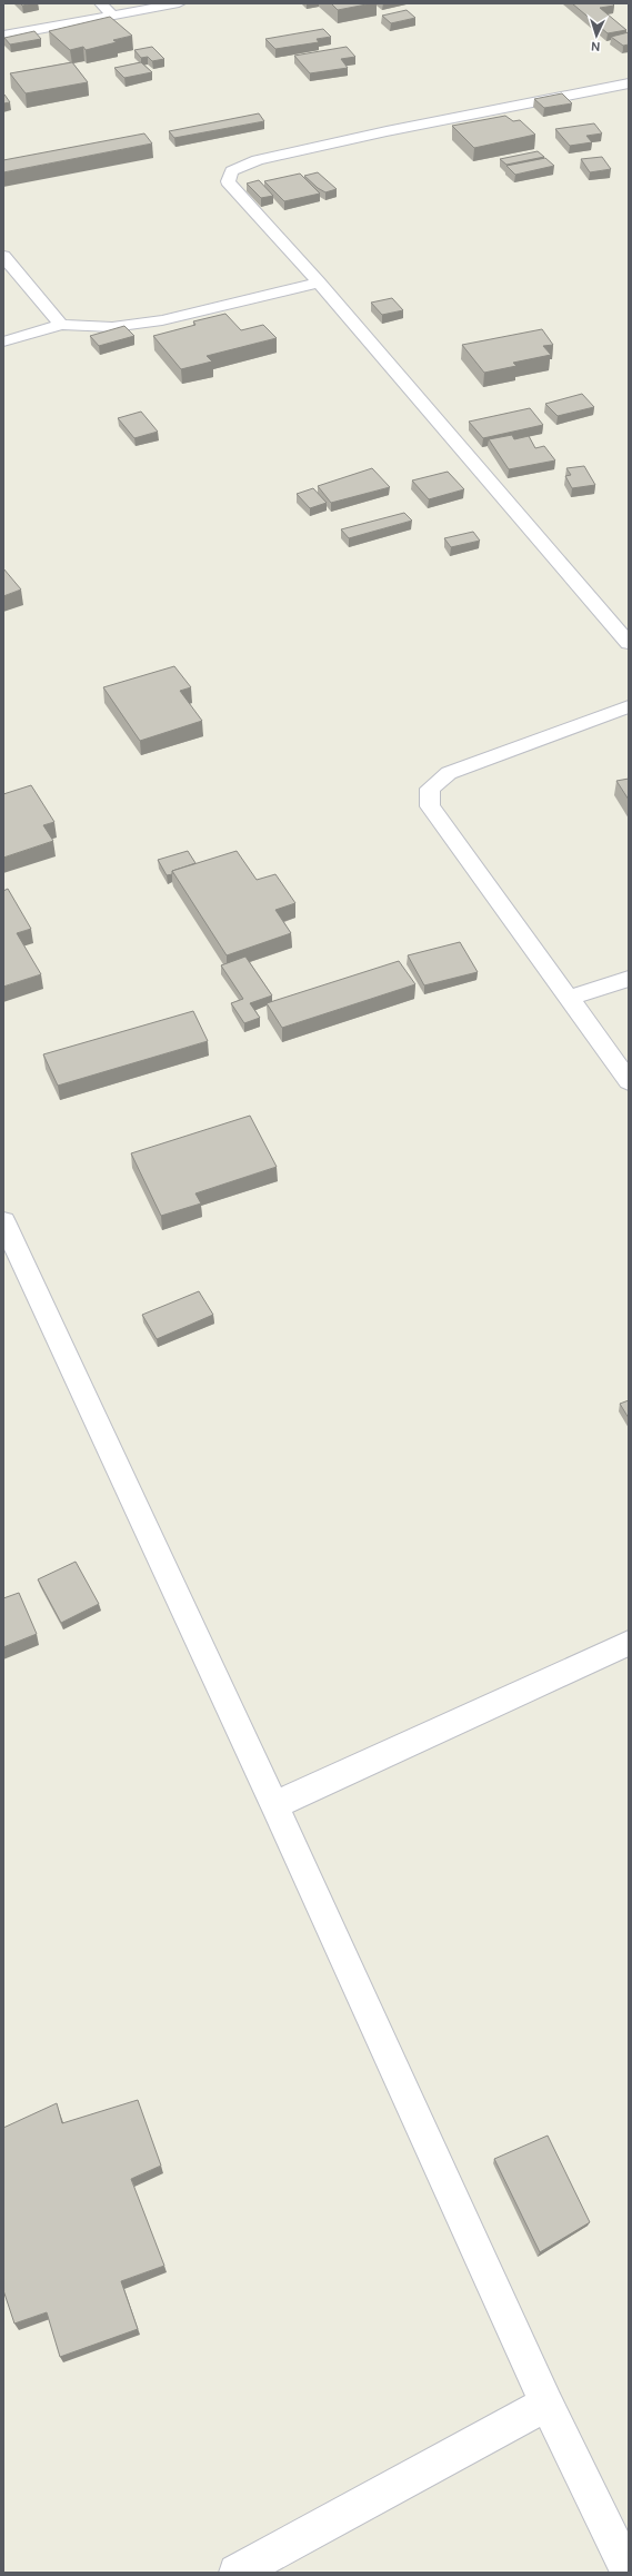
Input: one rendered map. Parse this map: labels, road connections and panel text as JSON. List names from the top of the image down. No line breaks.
{"north":"bottom"}
